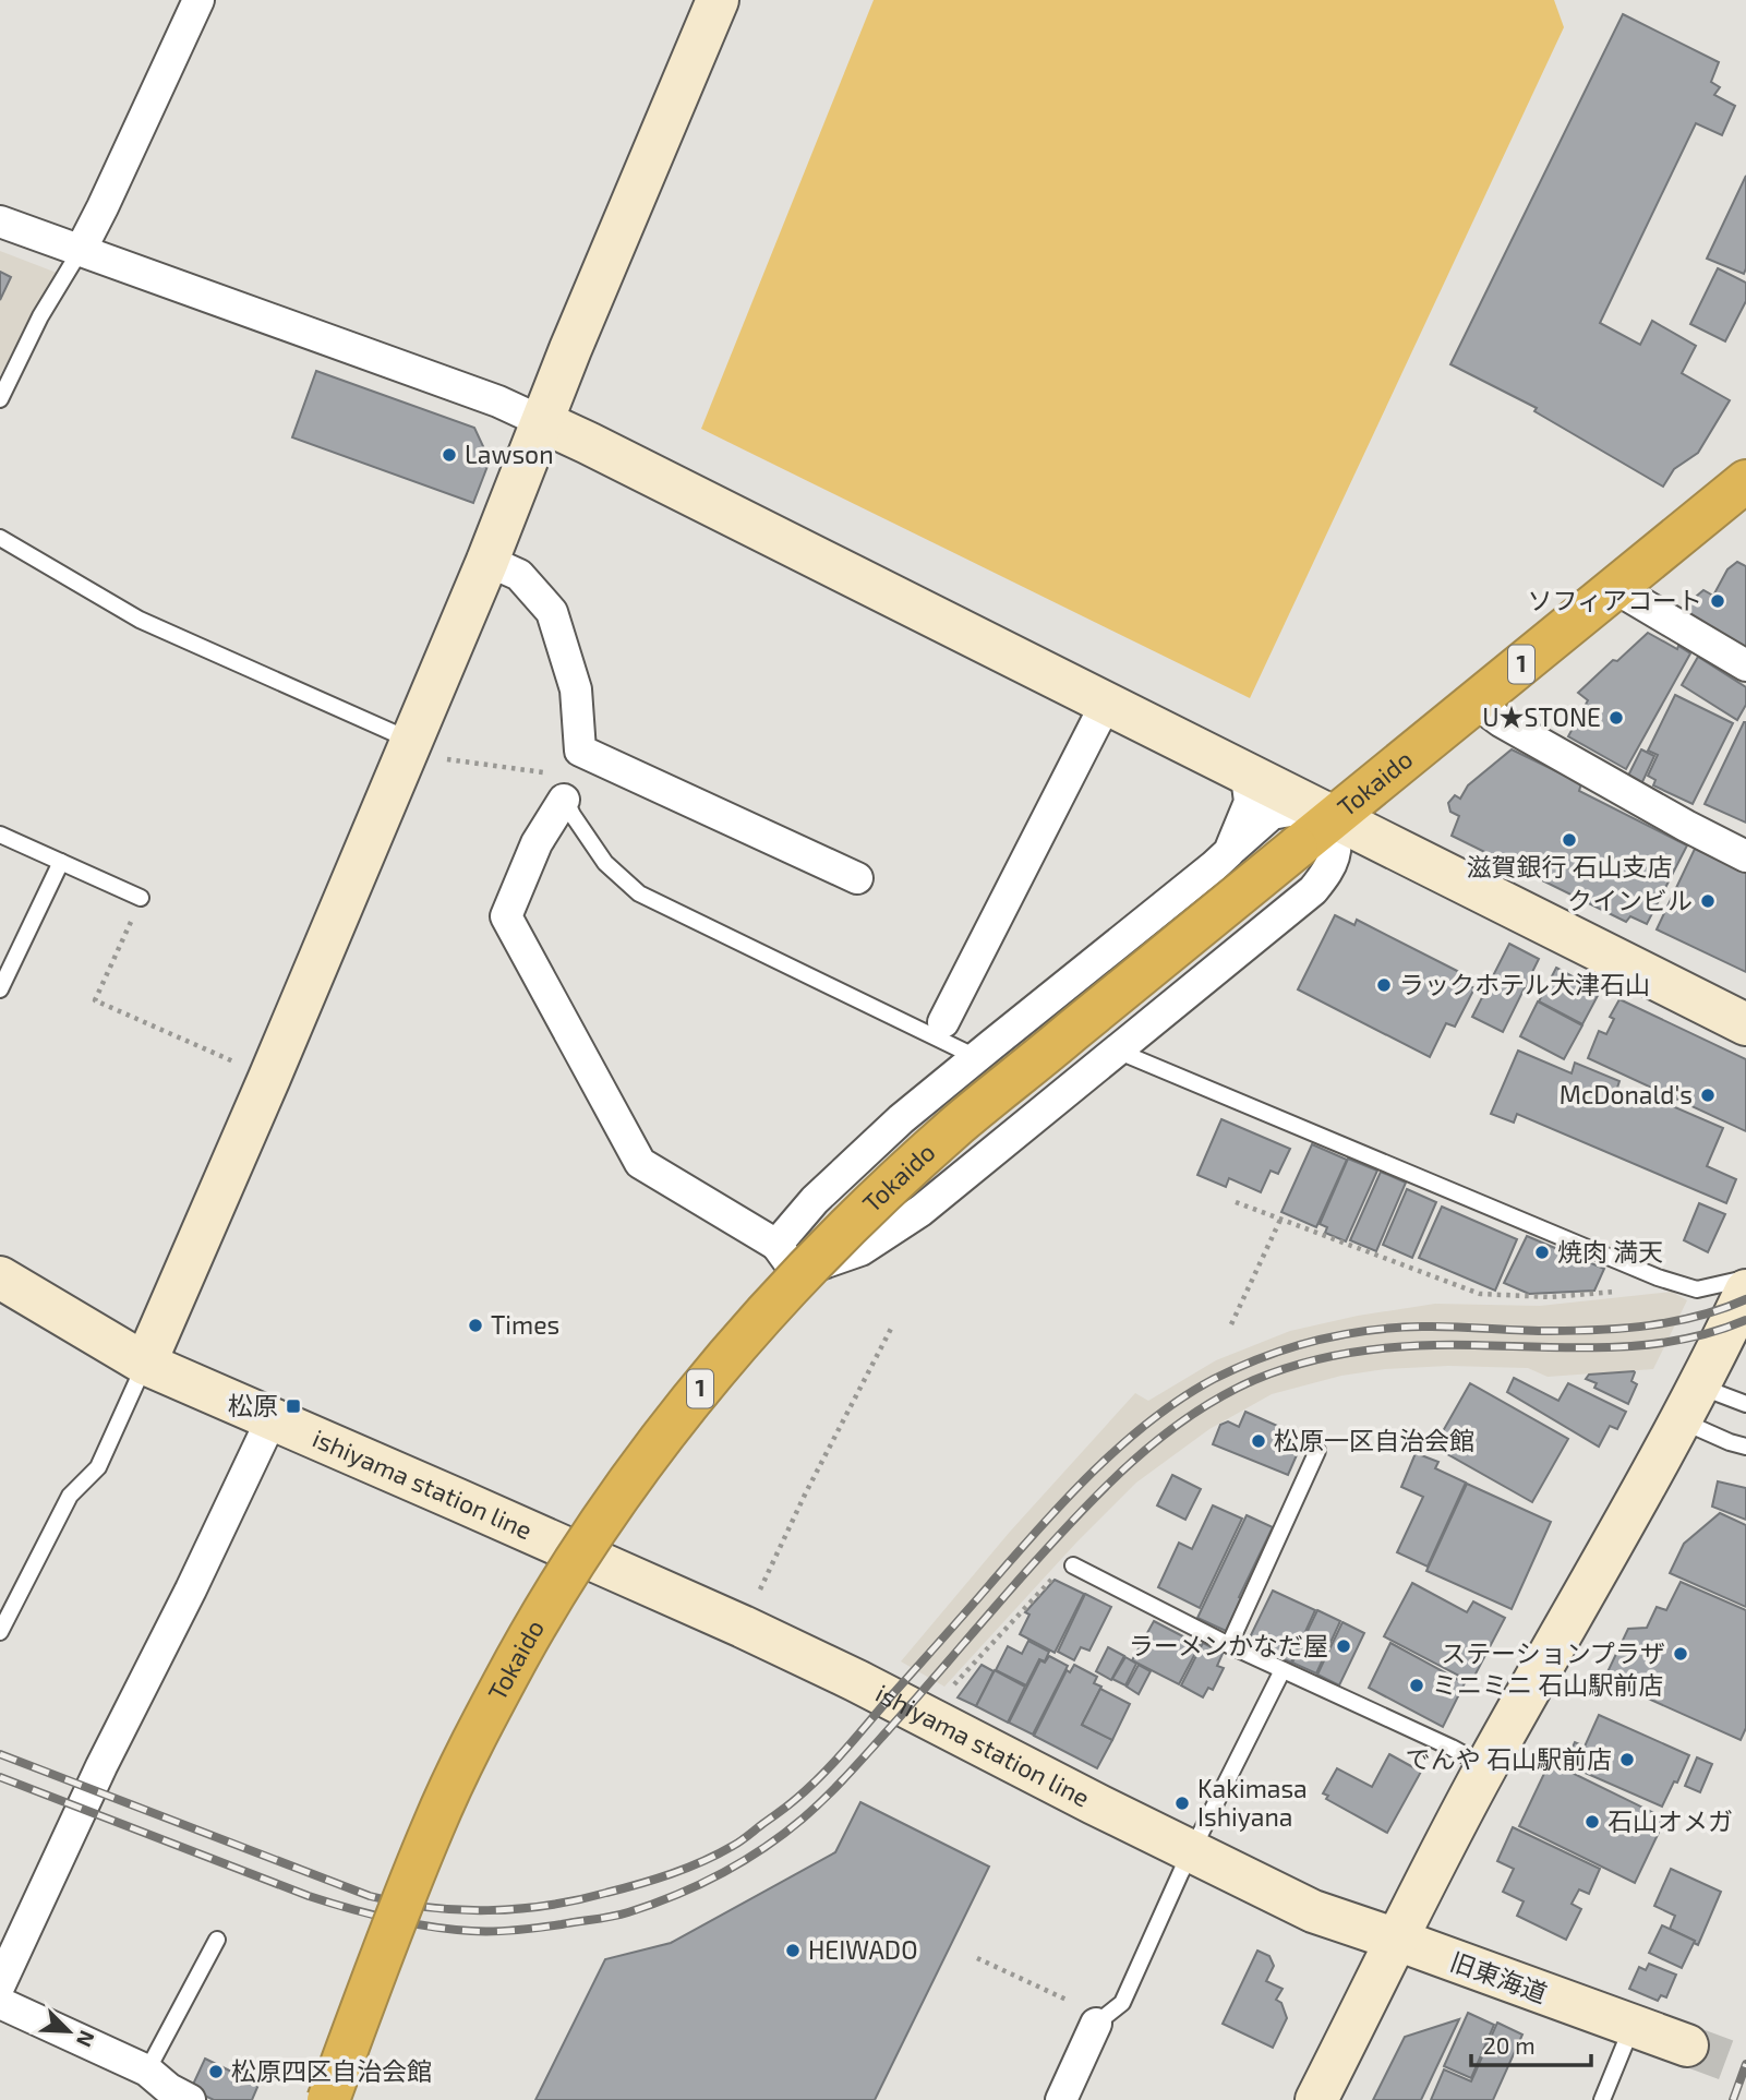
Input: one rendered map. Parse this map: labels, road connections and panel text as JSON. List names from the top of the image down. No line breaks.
{"streets":{"highway":["1","Tokaido"],"street":["ishiyama station line","旧東海道"]},"crossings":[["ishiyama station line","旧東海道"]],"places":{"other":["Lawson","ソフィアコート","U★STONE","滋賀銀行 石山支店","クインビル","ラックホテル大津石山","McDonald's","焼肉 満天","Times","松原一区自治会館","ラーメンかなだ屋","ステーションプラザ","ミニミニ 石山駅前店","でんや 石山駅前店","Kakimasa Ishiyana","石山オメガ","HEIWADO","松原四区自治会館"],"transit":["松原"]},"scale_bar":"20 m","north":"bottom right"}
